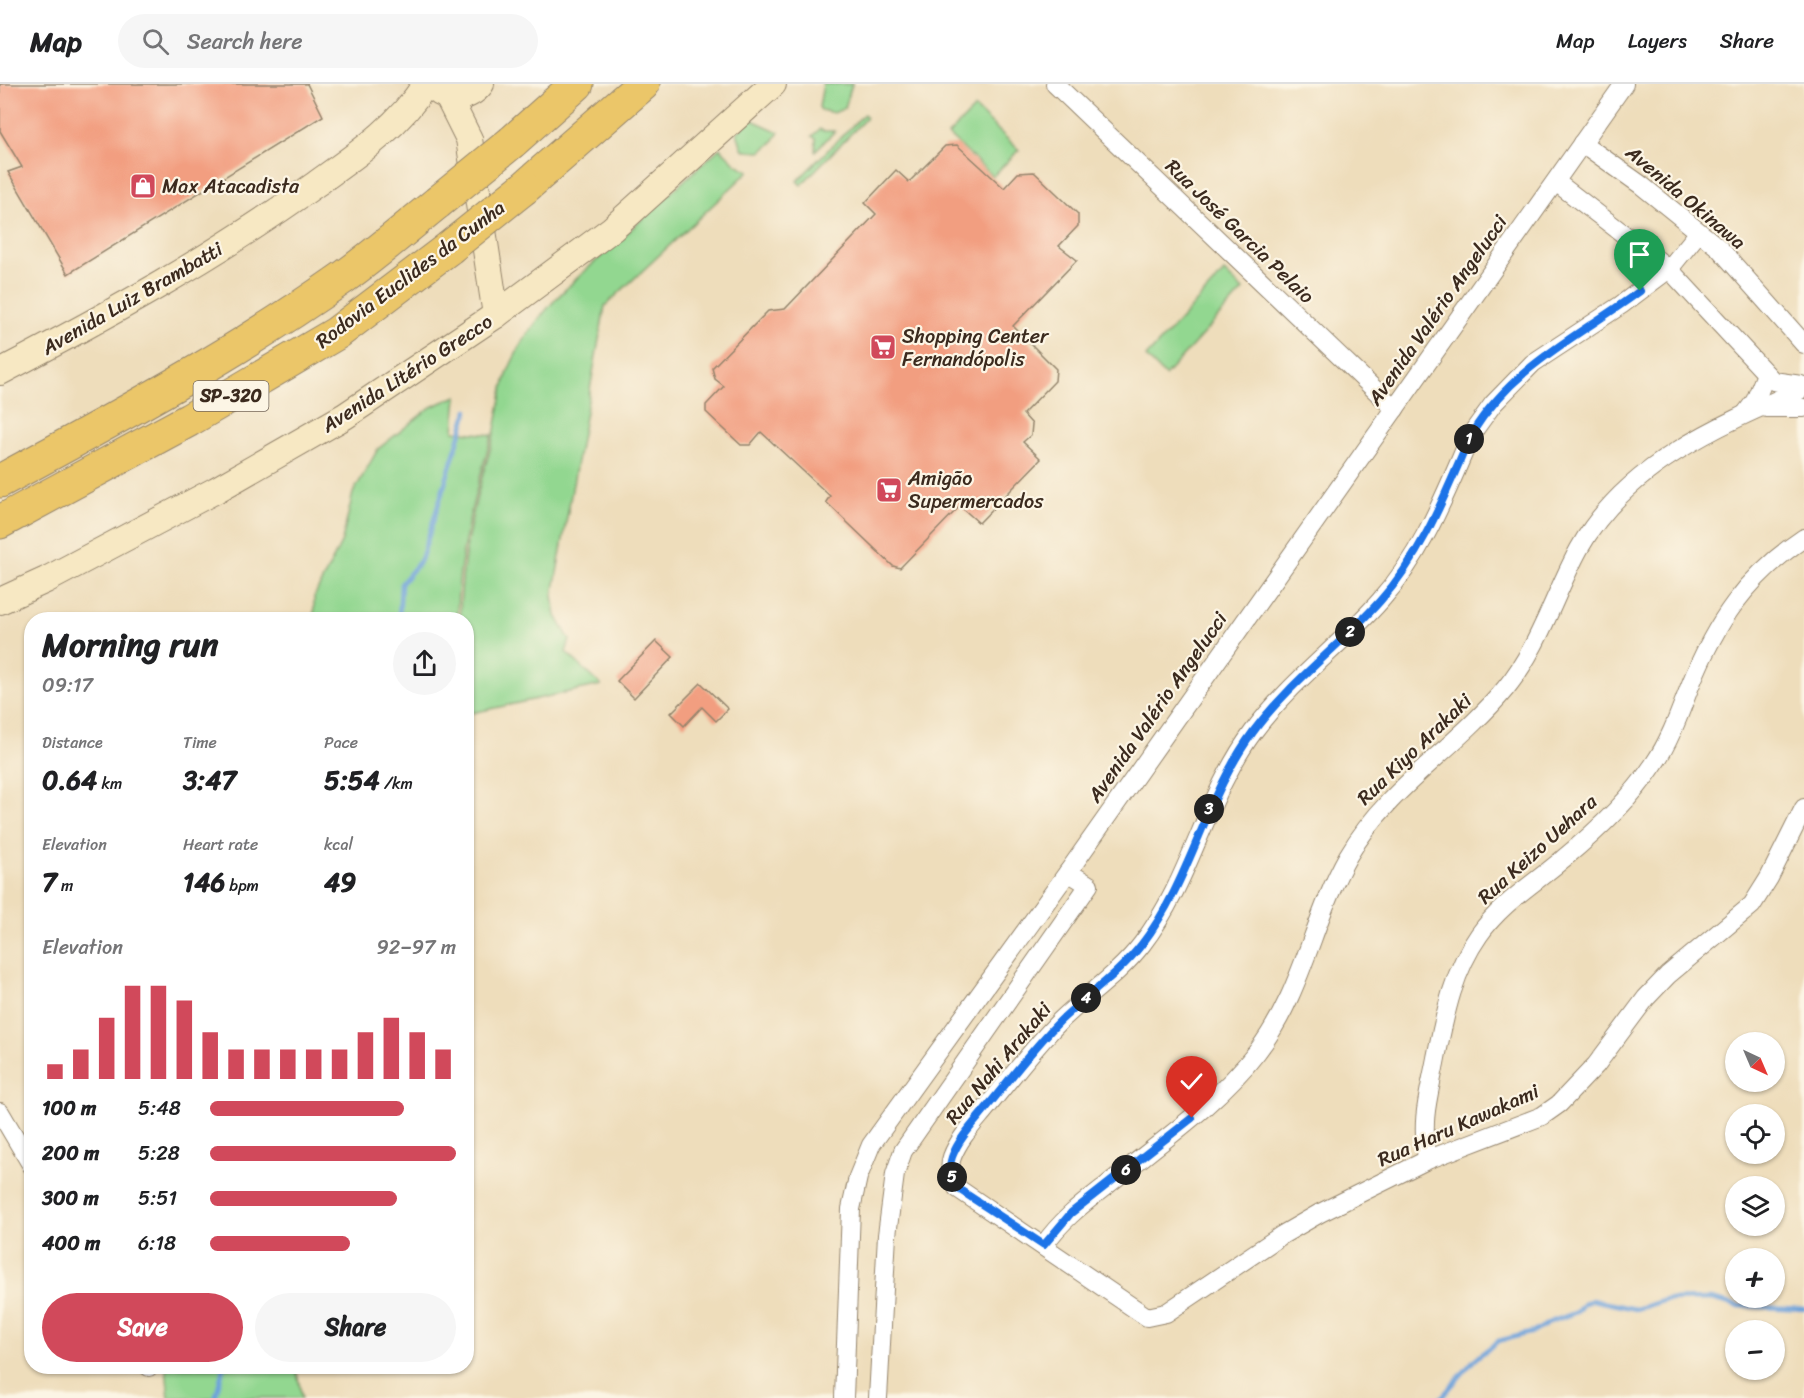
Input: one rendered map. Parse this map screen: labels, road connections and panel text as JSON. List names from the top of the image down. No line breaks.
{"streets":{"highway":["Rodovia Euclides da Cunha","SP-320"],"main road":["Avenida Luiz Brambatti","Avenida Litério Grecco"],"street":["Avenida Okinawa","Rua José Garcia Pelaio","Avenida Valério Angelucci","Rua Kiyo Arakaki","Rua Keizo Uehara","Rua Nahi Arakaki","Rua Haru Kawakami"]},"crossings":[["Avenida Okinawa","Avenida Valério Angelucci"],["Avenida Okinawa","Rua Nahi Arakaki"],["Rua José Garcia Pelaio","Avenida Valério Angelucci"],["Rua Kiyo Arakaki","Rua Nahi Arakaki"],["Rua Kiyo Arakaki","Rua Haru Kawakami"],["Rua Keizo Uehara","Rua Haru Kawakami"],["Rua Nahi Arakaki","Rua Haru Kawakami"]],"places":{"shop":["Max Atacadista"],"supermarket":["Shopping Center Fernandópolis","Amigão Supermercados"]},"north":"bottom right","page":{"header":"Map","search":"Search here","nav":["Map","Layers","Share"],"pins":["1","2","3","4","6","5"],"heading":["Morning run","09:17"],"stats":[["Distance","0.64 km"],["Time","3:47"],["Pace","5:54 /km"],["Elevation","7 m"],["Heart rate","146 bpm"],["kcal","49"]],"chart":["Elevation","92–97 m"],"map_buttons":["+","−"],"list":[{"name":"100 m","note":"5:48"},{"name":"200 m","note":"5:28"},{"name":"300 m","note":"5:51"},{"name":"400 m","note":"6:18"}],"buttons":["Save","Share"]}}
